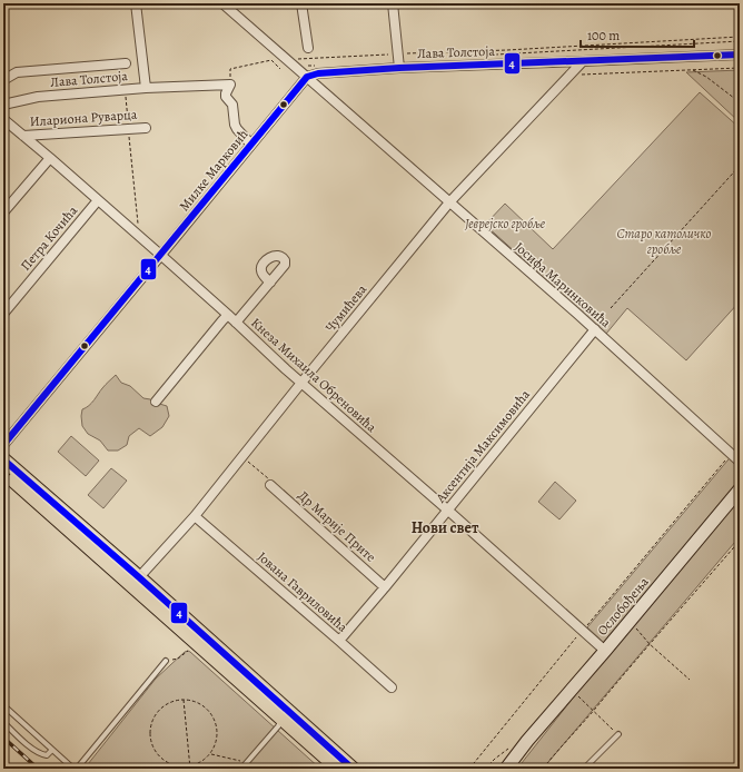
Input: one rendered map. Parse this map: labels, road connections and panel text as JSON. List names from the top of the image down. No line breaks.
{"streets":{"street":["Лава Толстоја","Илариона Руварца","Милке Марковић","Петра Кочића","Јосифа Маринковића","Чумићева","Кнеза Михаила Обреновића","Аксентија Максимовића","Др Марије Прите","Јована Гавриловића","Ослобођења"]},"crossings":[["Лава Толстоја","Милке Марковић"],["Лава Толстоја","Јосифа Маринковића"],["Лава Толстоја","Чумићева"],["Илариона Руварца","Кнеза Михаила Обреновића"],["Милке Марковић","Јосифа Маринковића"],["Милке Марковић","Кнеза Михаила Обреновића"],["Петра Кочића","Кнеза Михаила Обреновића"],["Јосифа Маринковића","Чумићева"],["Јосифа Маринковића","Аксентија Максимовића"],["Чумићева","Кнеза Михаила Обреновића"],["Чумићева","Јована Гавриловића"],["Кнеза Михаила Обреновића","Аксентија Максимовића"],["Кнеза Михаила Обреновића","Ослобођења"],["Аксентија Максимовића","Др Марије Прите"],["Аксентија Максимовића","Јована Гавриловића"]],"districts":["Нови свет"],"parks":["Јеврејско гробље","Старо католичко гробље"],"lines":["transit line 4"],"scale_bar":"100 m"}
